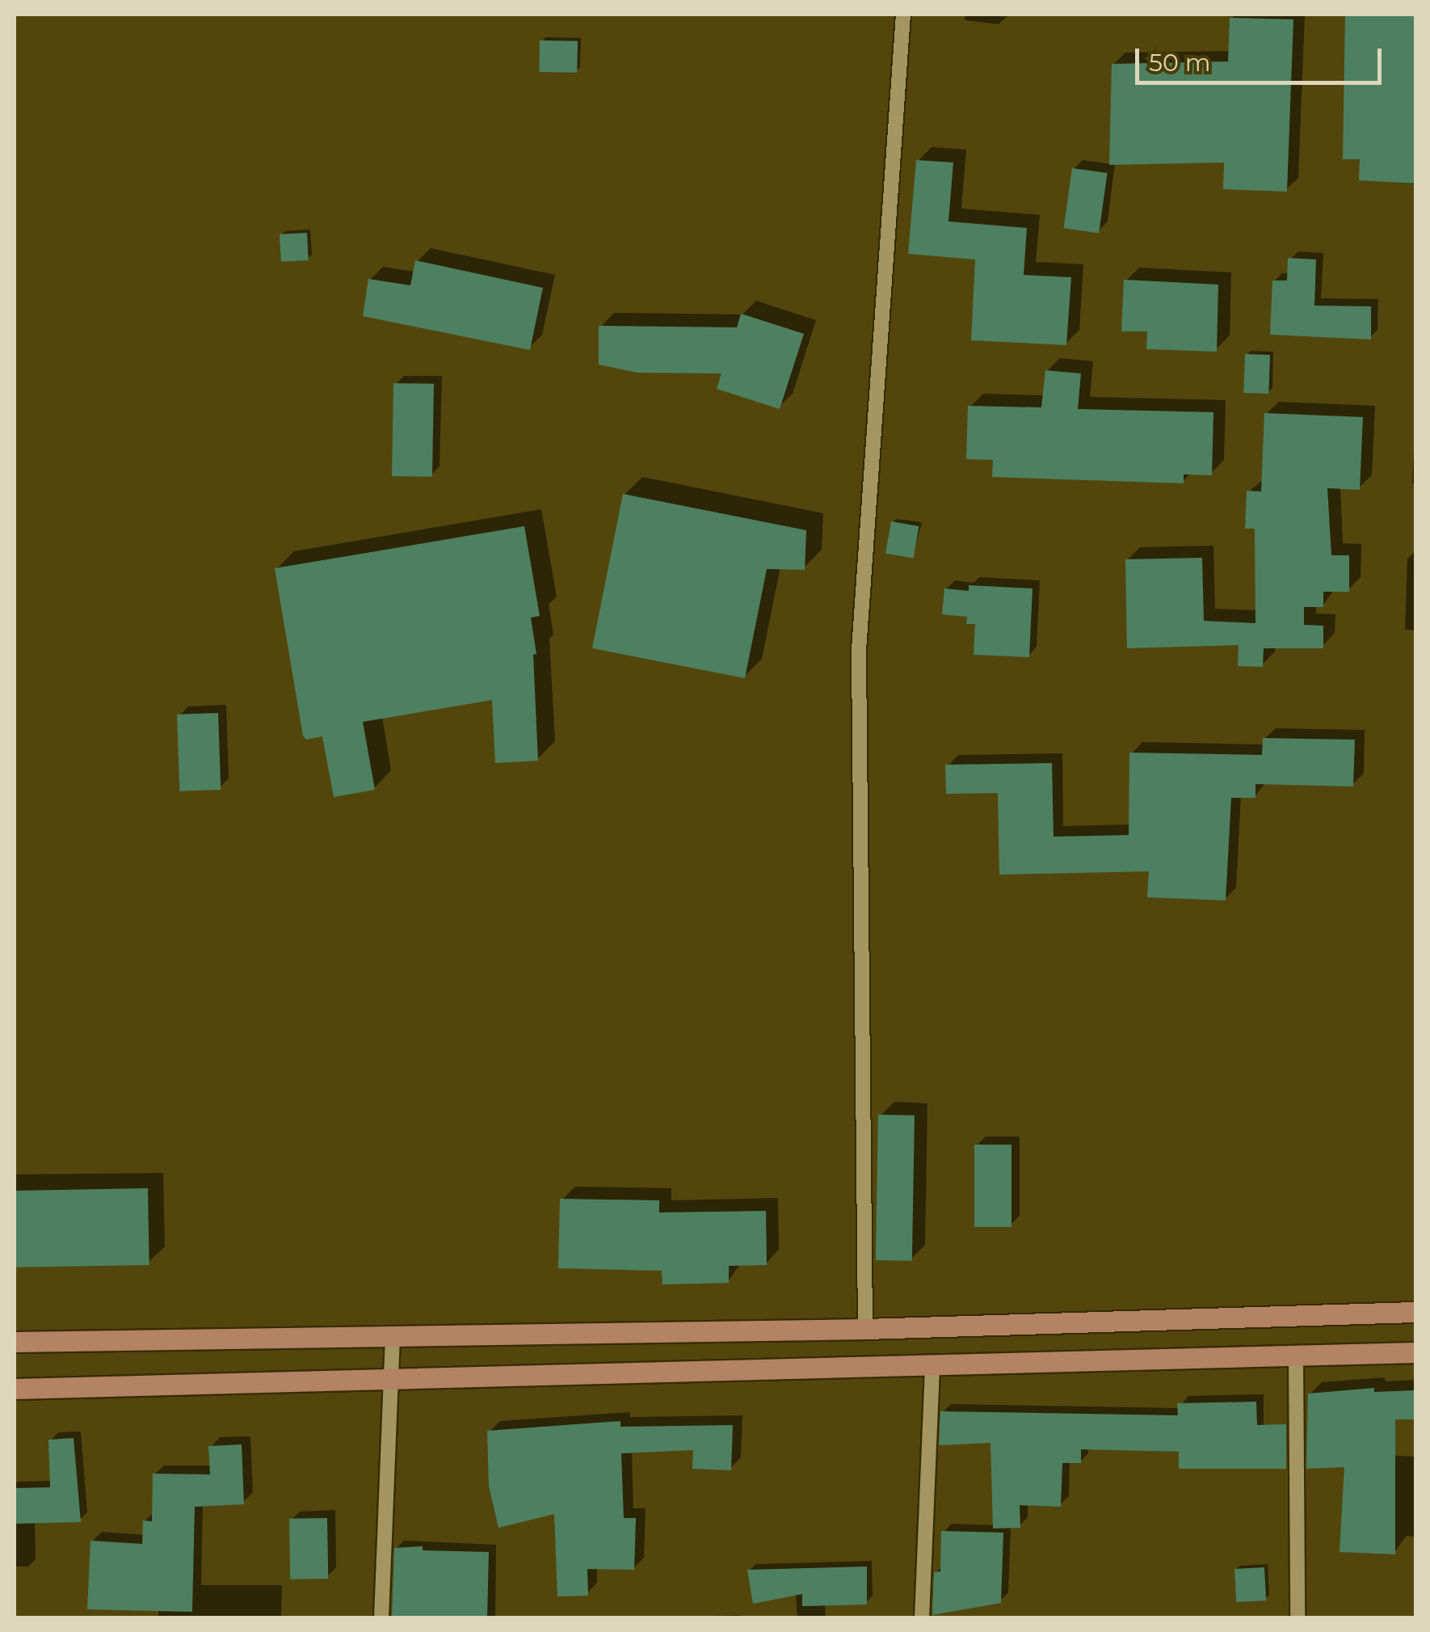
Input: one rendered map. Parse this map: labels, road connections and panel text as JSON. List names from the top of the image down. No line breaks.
{"scale_bar":"50 m"}
